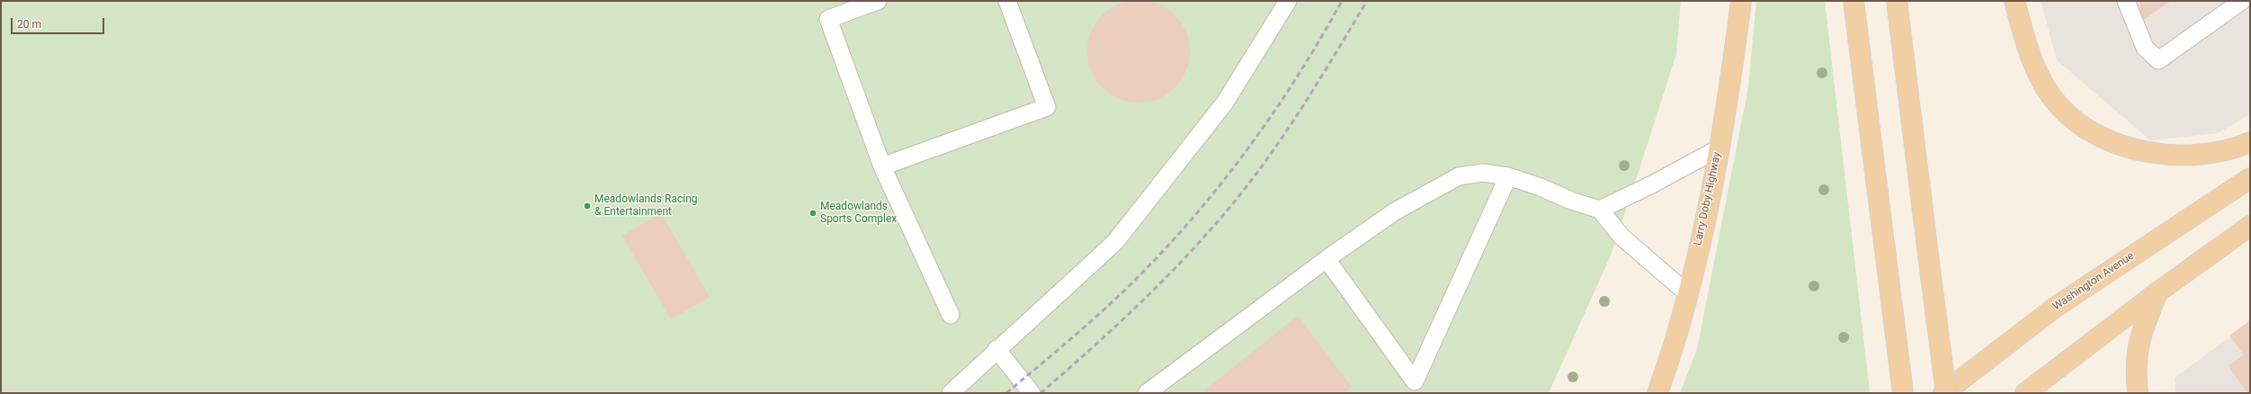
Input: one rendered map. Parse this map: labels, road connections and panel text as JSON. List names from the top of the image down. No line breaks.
{"streets":{"main road":["Larry Doby Highway","Washington Avenue"]},"places":["Meadowlands Racing & Entertainment","Meadowlands Sports Complex"],"scale_bar":"20 m"}
